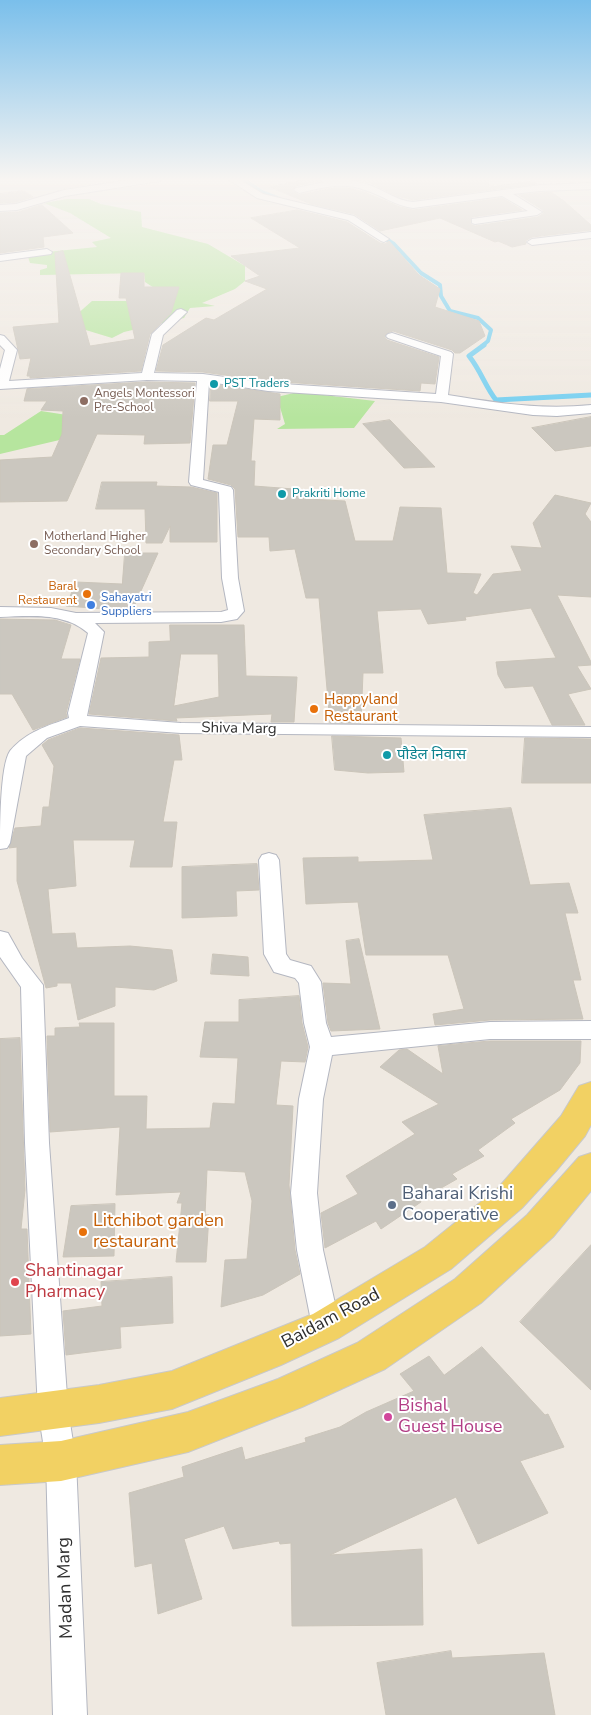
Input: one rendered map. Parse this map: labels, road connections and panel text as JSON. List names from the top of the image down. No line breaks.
{"streets":{"main road":["Baidam Road"],"street":["Shiva Marg","Madan Marg"]},"crossings":[["Baidam Road","Madan Marg"]],"places":["PST Traders","Angels Montessori Pre-School","Prakriti Home","Motherland Higher Secondary School","Baral Restaurent","Sahayatri Suppliers","Happyland Restaurant","पौडेल निवास","Baharai Krishi Cooperative","Litchibot garden restaurant","Shantinagar Pharmacy","Bishal Guest House"]}
